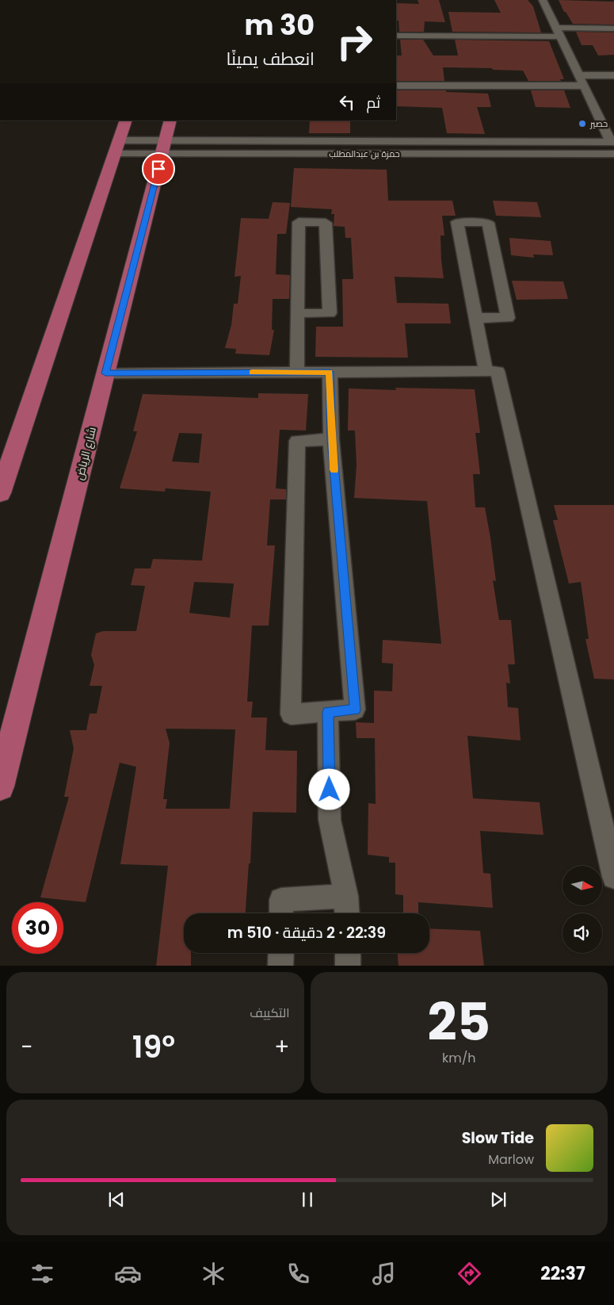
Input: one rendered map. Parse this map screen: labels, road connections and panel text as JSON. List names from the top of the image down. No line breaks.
{"streets":{"main road":["شارع الرياض"],"street":["حمزة بن عبدالمطلب"]},"crossings":[["حمزة بن عبدالمطلب","شارع الرياض"]],"places":["حصير"],"north":"right","page":{"turn":["30 m","انعطف يمينًا"],"then":"ثم","limit":"30","trip":"22:39 · 2 دقيقة · 510 m","tile":[["25","km/h"],"التكييف"],"heat":["−","19°","+"],"song":["Slow Tide","Marlow"],"tabs":"22:37"}}
